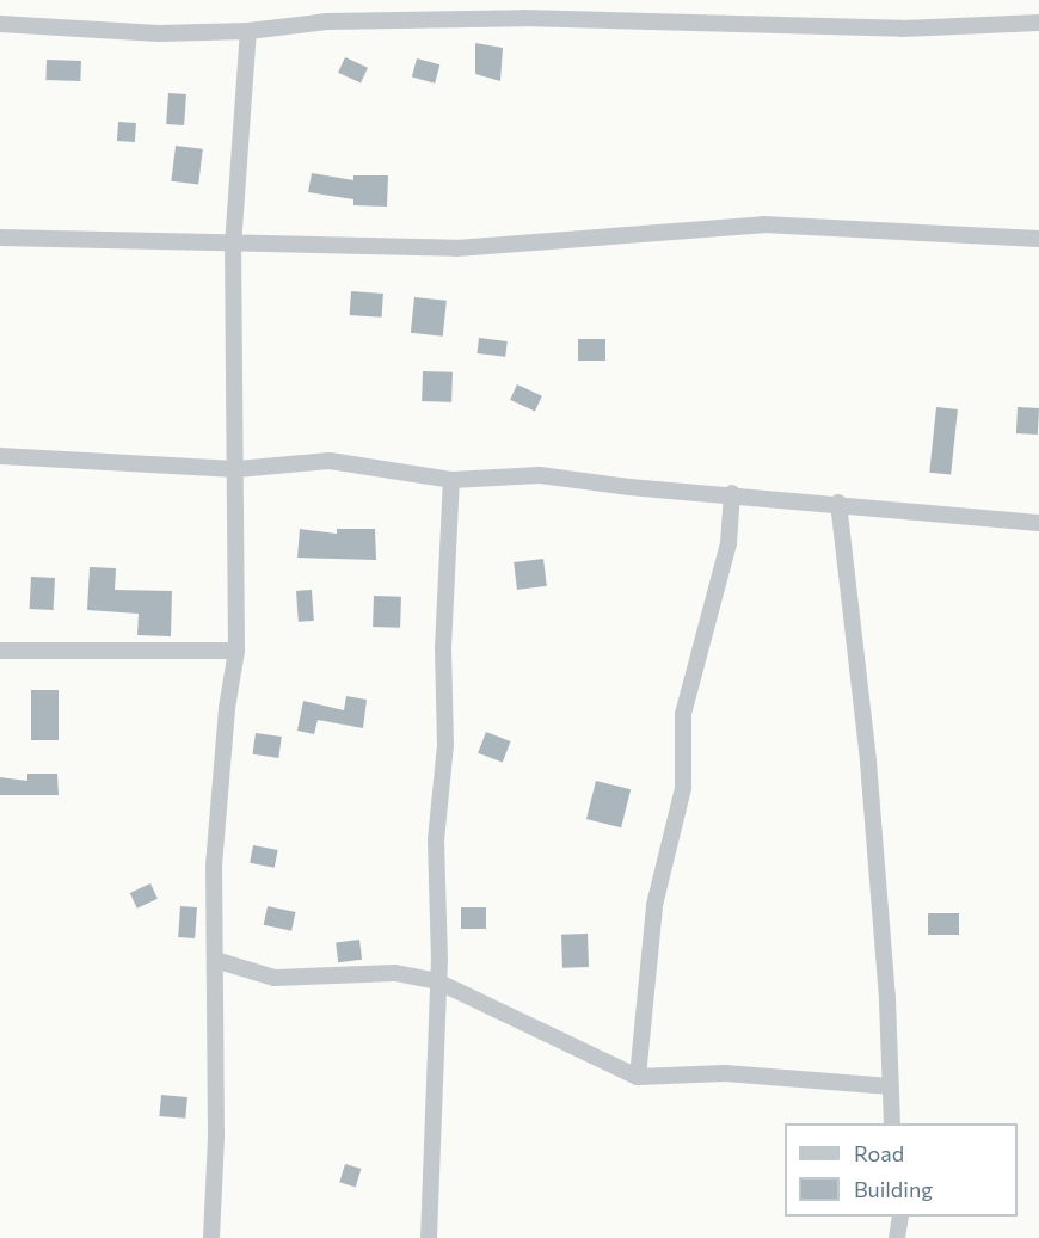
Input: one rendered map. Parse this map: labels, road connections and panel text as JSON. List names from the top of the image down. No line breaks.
{"legend":["Road","Building"]}
